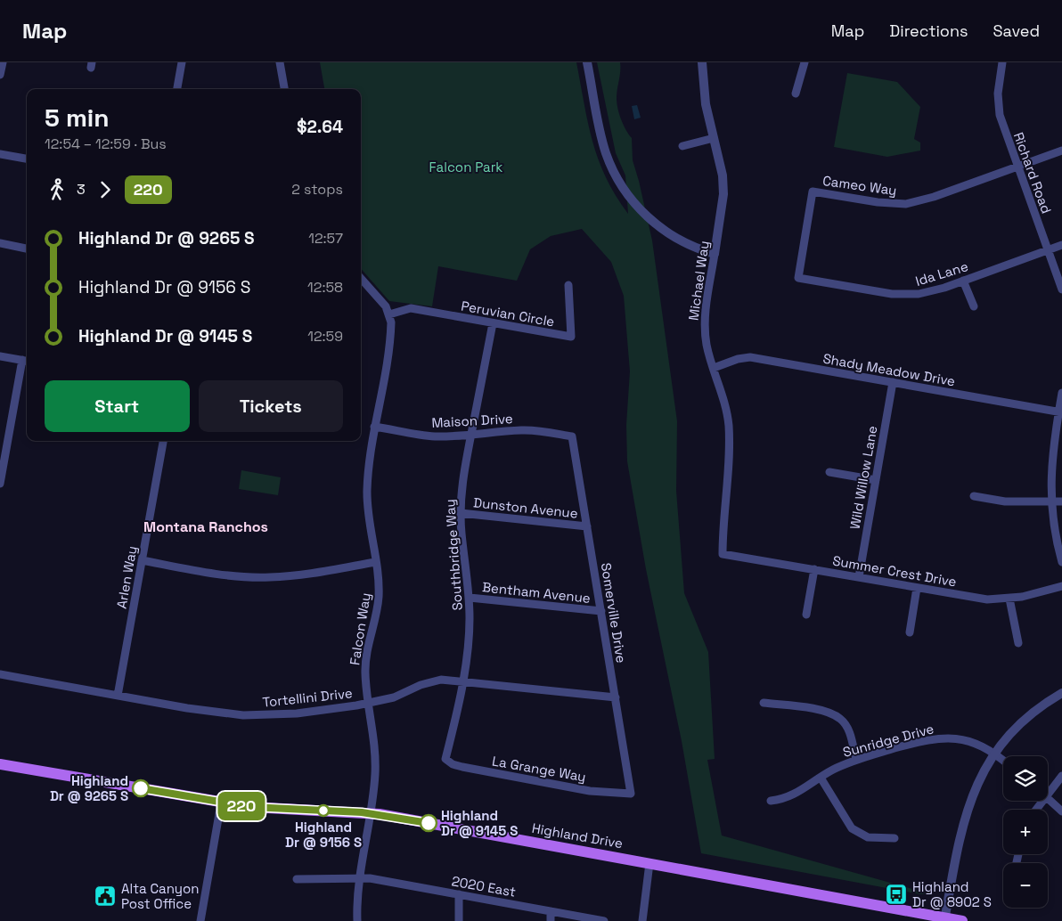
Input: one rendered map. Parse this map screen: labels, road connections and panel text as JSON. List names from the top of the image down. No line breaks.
{"streets":{"main road":["Highland Drive"],"street":["Richard Road","Cameo Way","Ida Lane","Michael Way","Peruvian Circle","Shady Meadow Drive","Maison Drive","Wild Willow Lane","Dunston Avenue","Southbridge Way","Summer Crest Drive","Arlen Way","Bentham Avenue","Somerville Drive","Falcon Way","Tortellini Drive","Sunridge Drive","La Grange Way","2020 East"]},"crossings":[["Richard Road","Cameo Way"],["Richard Road","Ida Lane"],["Cameo Way","Ida Lane"],["Michael Way","Shady Meadow Drive"],["Michael Way","Summer Crest Drive"],["Peruvian Circle","Southbridge Way"],["Peruvian Circle","Falcon Way"],["Shady Meadow Drive","Wild Willow Lane"],["Maison Drive","Southbridge Way"],["Maison Drive","Somerville Drive"],["Maison Drive","Falcon Way"],["Wild Willow Lane","Summer Crest Drive"],["Dunston Avenue","Southbridge Way"],["Dunston Avenue","Somerville Drive"],["Southbridge Way","Bentham Avenue"],["Southbridge Way","Tortellini Drive"],["Southbridge Way","La Grange Way"],["Arlen Way","Tortellini Drive"],["Bentham Avenue","Somerville Drive"],["Somerville Drive","Tortellini Drive"],["Somerville Drive","La Grange Way"],["Falcon Way","Tortellini Drive"],["Falcon Way","Highland Drive"],["Falcon Way","2020 East"]],"districts":["Montana Ranchos"],"parks":["Falcon Park"],"places":{"other":["Highland Dr @ 9265 S","Highland Dr @ 9156 S","Highland Dr @ 9145 S"],"bus stop":["Highland Dr @ 8902 S"],"public building":["Alta Canyon Post Office"]},"lines":["bus line 220"],"page":{"header":"Map","nav":["Map","Directions","Saved"],"on_map":"220","heading":["5 min","12:54 – 12:59 · Bus","$2.64"],"legs":["3","220","2 stops"],"list":[{"name":"Highland Dr @ 9265 S","value":"12:57"},{"name":"Highland Dr @ 9156 S","value":"12:58"},{"name":"Highland Dr @ 9145 S","value":"12:59"}],"buttons":["Start","Tickets"],"map_buttons":["+","−"]}}
